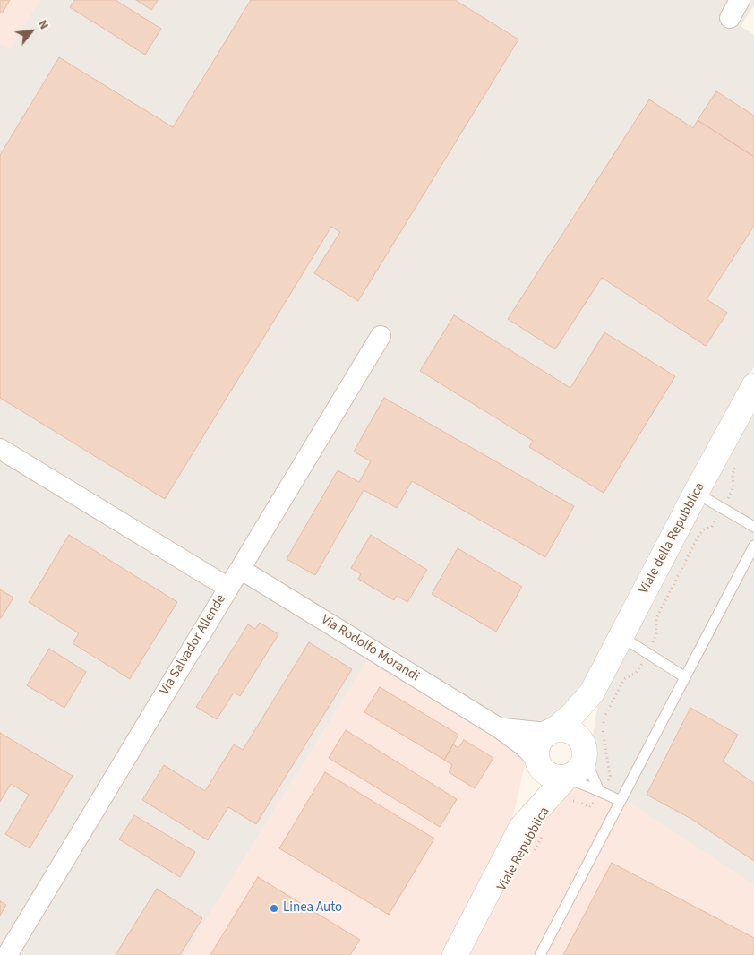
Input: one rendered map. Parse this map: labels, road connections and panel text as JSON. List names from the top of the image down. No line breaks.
{"streets":{"street":["Viale della Repubblica","Via Salvador Allende","Via Rodolfo Morandi"],"path":["Viale Repubblica"]},"crossings":[["Viale della Repubblica","Via Rodolfo Morandi"],["Viale della Repubblica","Viale Repubblica"],["Via Salvador Allende","Via Rodolfo Morandi"]],"places":["Linea Auto"],"north":"top right"}
